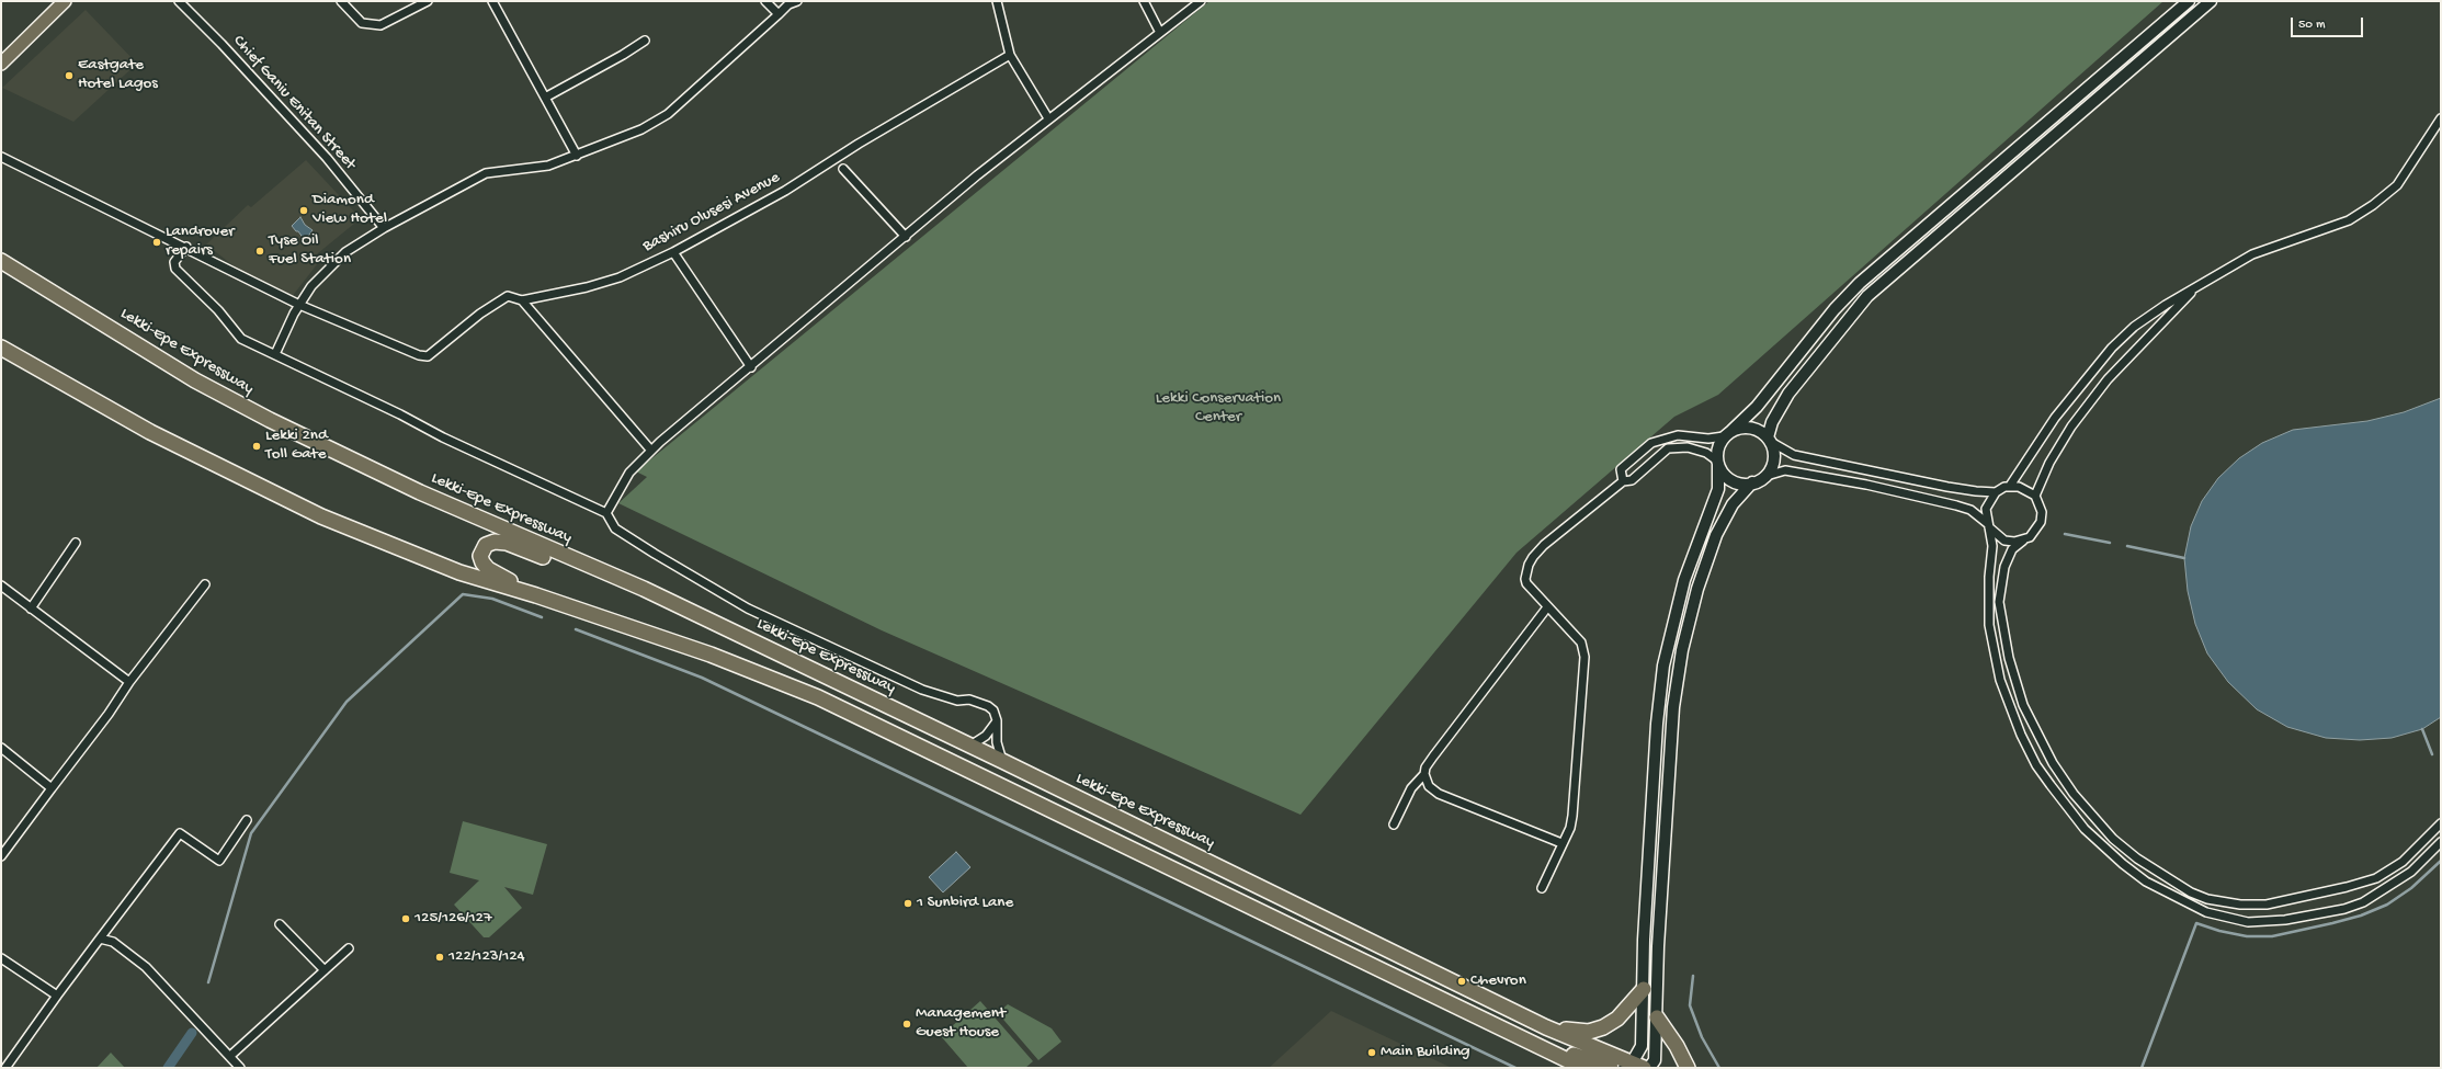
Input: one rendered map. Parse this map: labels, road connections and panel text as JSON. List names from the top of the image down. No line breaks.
{"streets":{"highway":["Lekki-Epe Expressway"],"street":["Chief Ganiu Enitan Street","Bashiru Olusesi Avenue"]},"parks":["Lekki Conservation Center"],"places":["Eastgate Hotel Lagos","Diamond View Hotel","Landrover repairs","Tyse Oil Fuel Station","Lekki 2nd Toll Gate","1 Sunbird Lane","125/126/127","122/123/124","Chevron","Management Guest House","Main Building"],"scale_bar":"50 m"}
